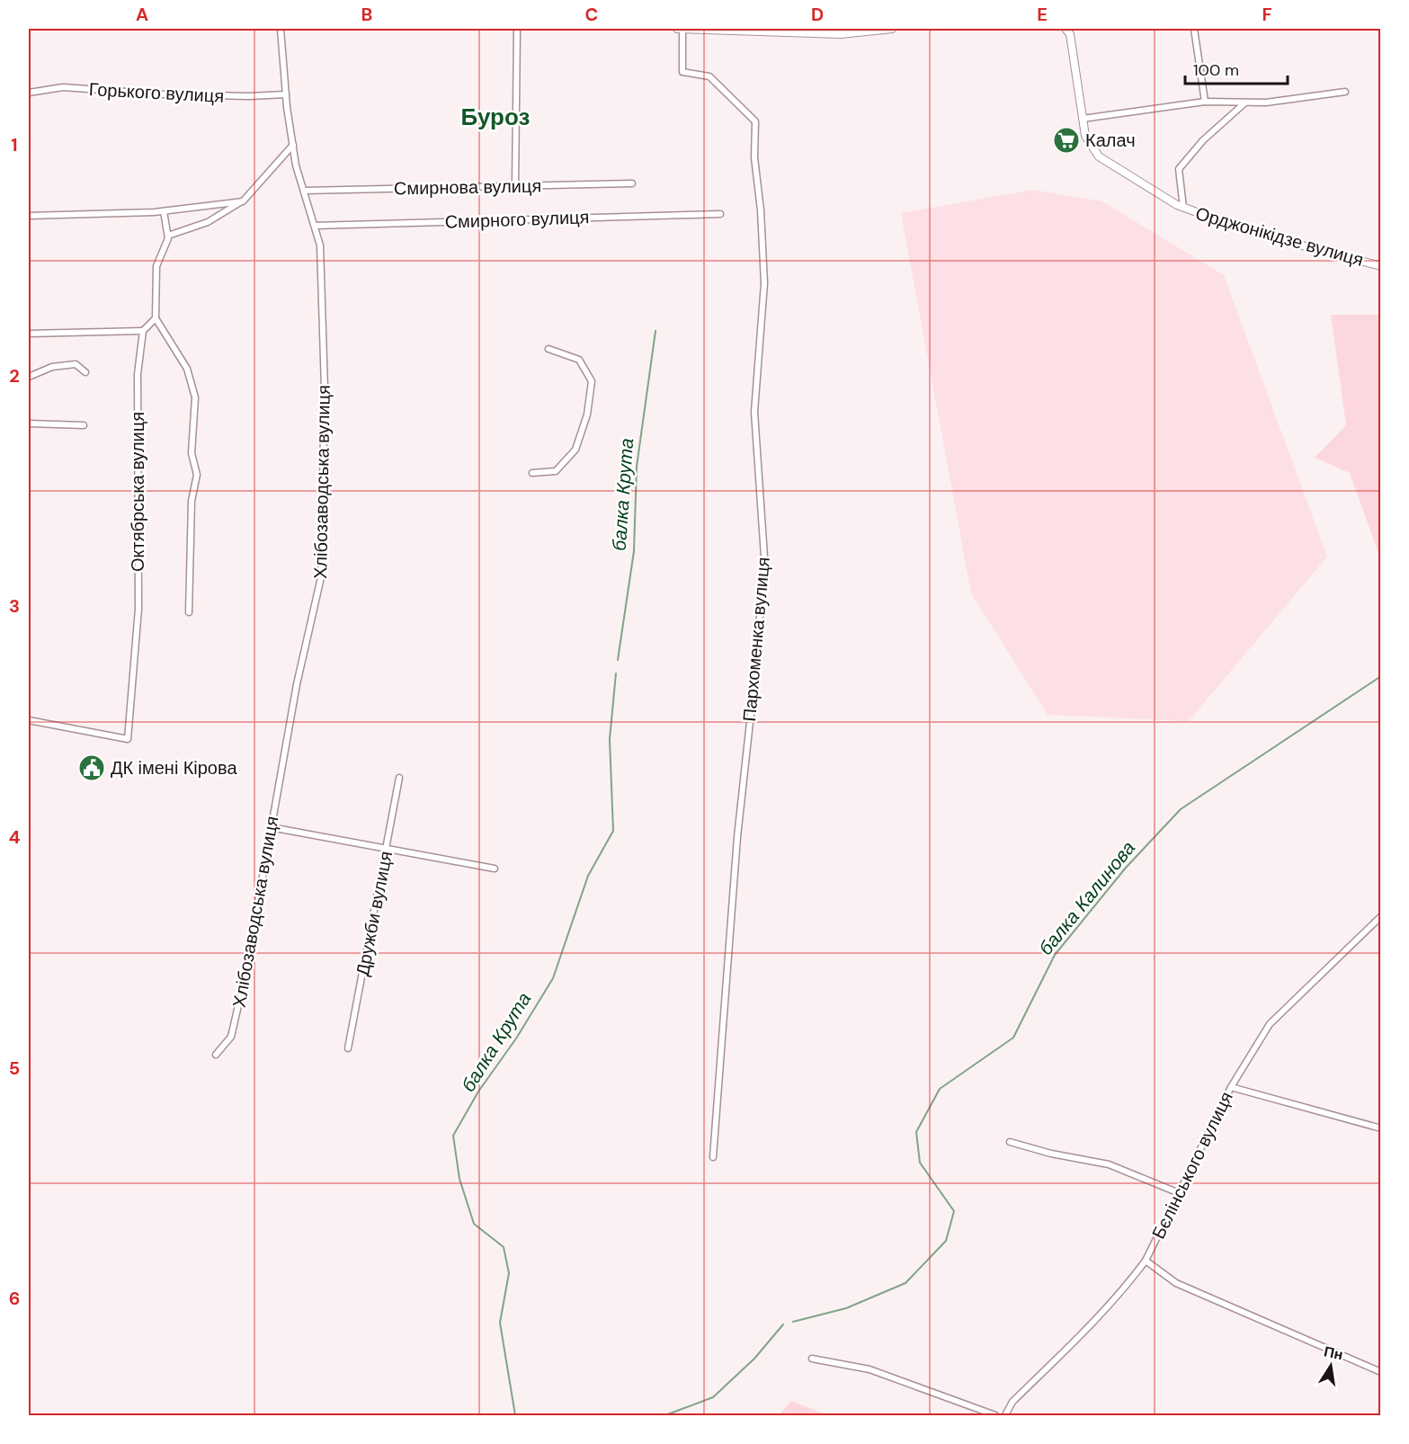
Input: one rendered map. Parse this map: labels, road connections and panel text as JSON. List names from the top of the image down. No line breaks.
{"streets":{"street":["Горького вулиця","Смирнова вулиця","Смирного вулиця","Орджонікідзе вулиця","Хлібозаводська вулиця","Октябрська вулиця","Пархоменка вулиця","Дружби вулиця","Бєлінського вулиця"]},"crossings":[["Горького вулиця","Хлібозаводська вулиця"],["Смирнова вулиця","Хлібозаводська вулиця"],["Смирного вулиця","Хлібозаводська вулиця"]],"districts":["Буроз"],"water":["балка Крута","балка Калинова"],"places":{"supermarket":["Калач"],"public building":["ДК імені Кірова"]},"scale_bar":"100 m","north":"top","grid":{"columns":["A","B","C","D","E","F"],"rows":["1","2","3","4","5","6"]}}
